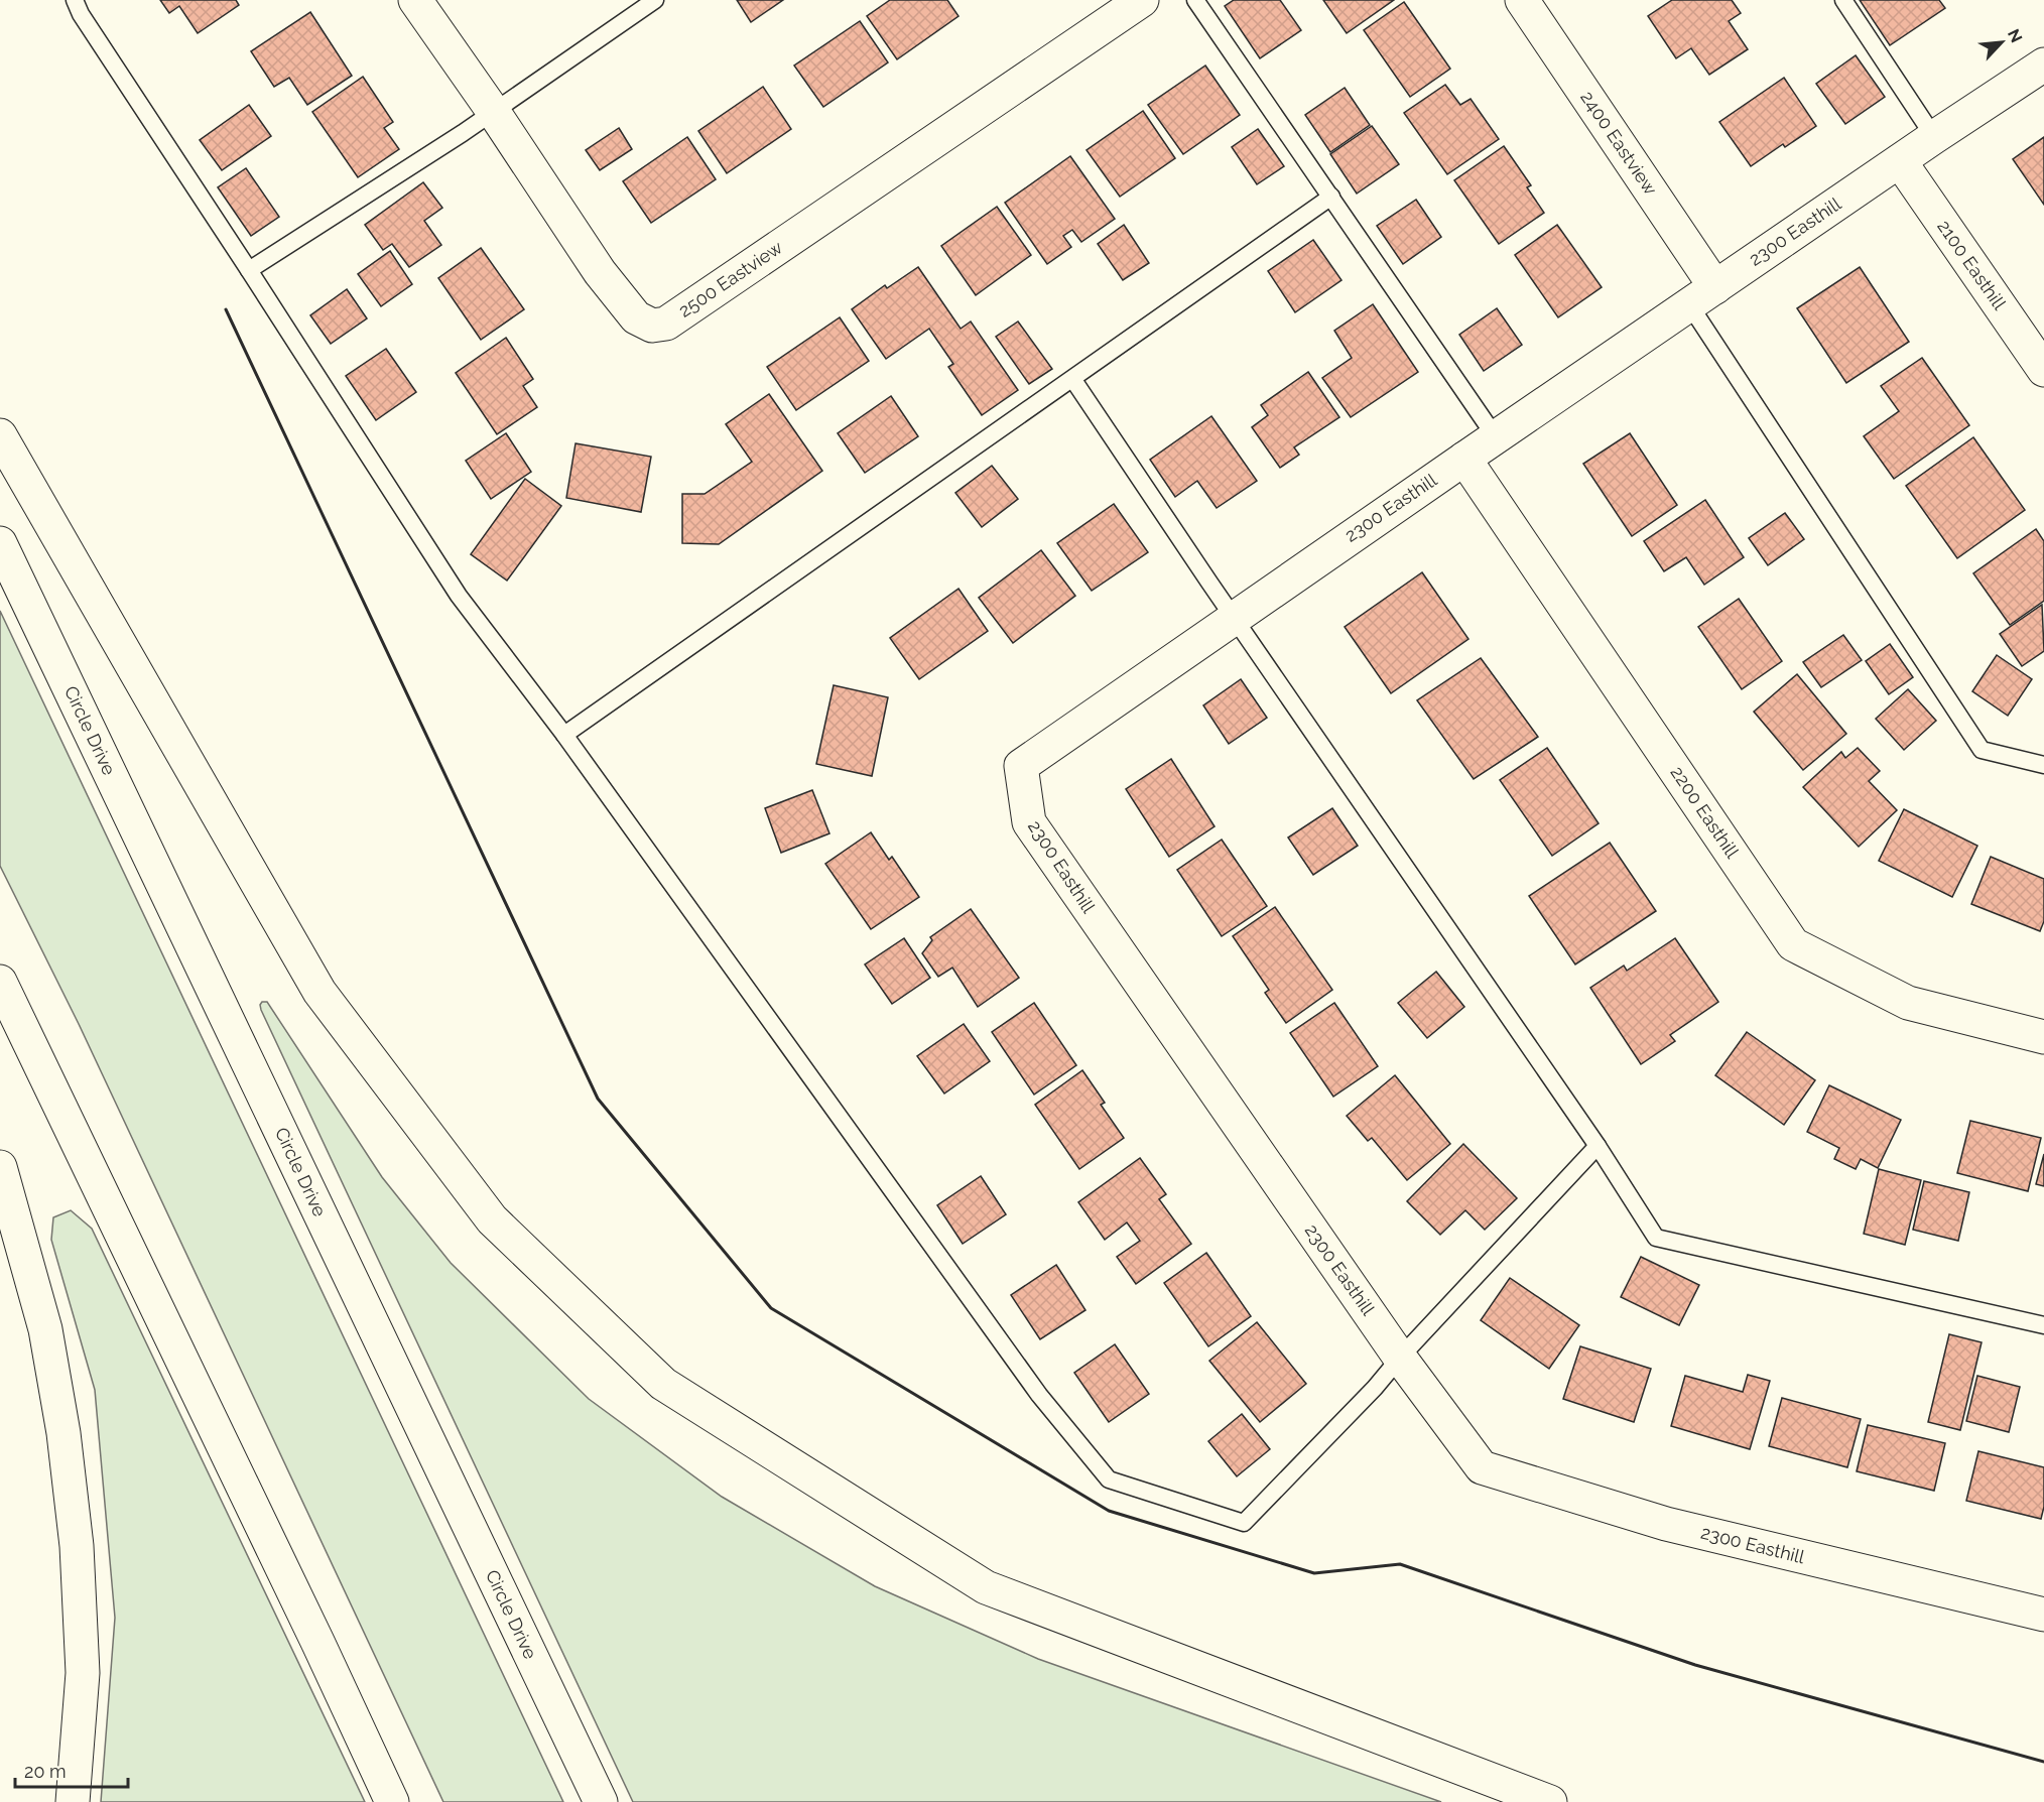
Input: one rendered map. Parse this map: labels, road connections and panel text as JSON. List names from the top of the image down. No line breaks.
{"streets":{"main road":["2400 Eastview","2300 Easthill","2100 Easthill","2500 Eastview","Circle Drive","2200 Easthill"]},"crossings":[["2400 Eastview","2300 Easthill"],["2300 Easthill","2100 Easthill"],["2300 Easthill","2200 Easthill"]],"scale_bar":"20 m","north":"top right"}
